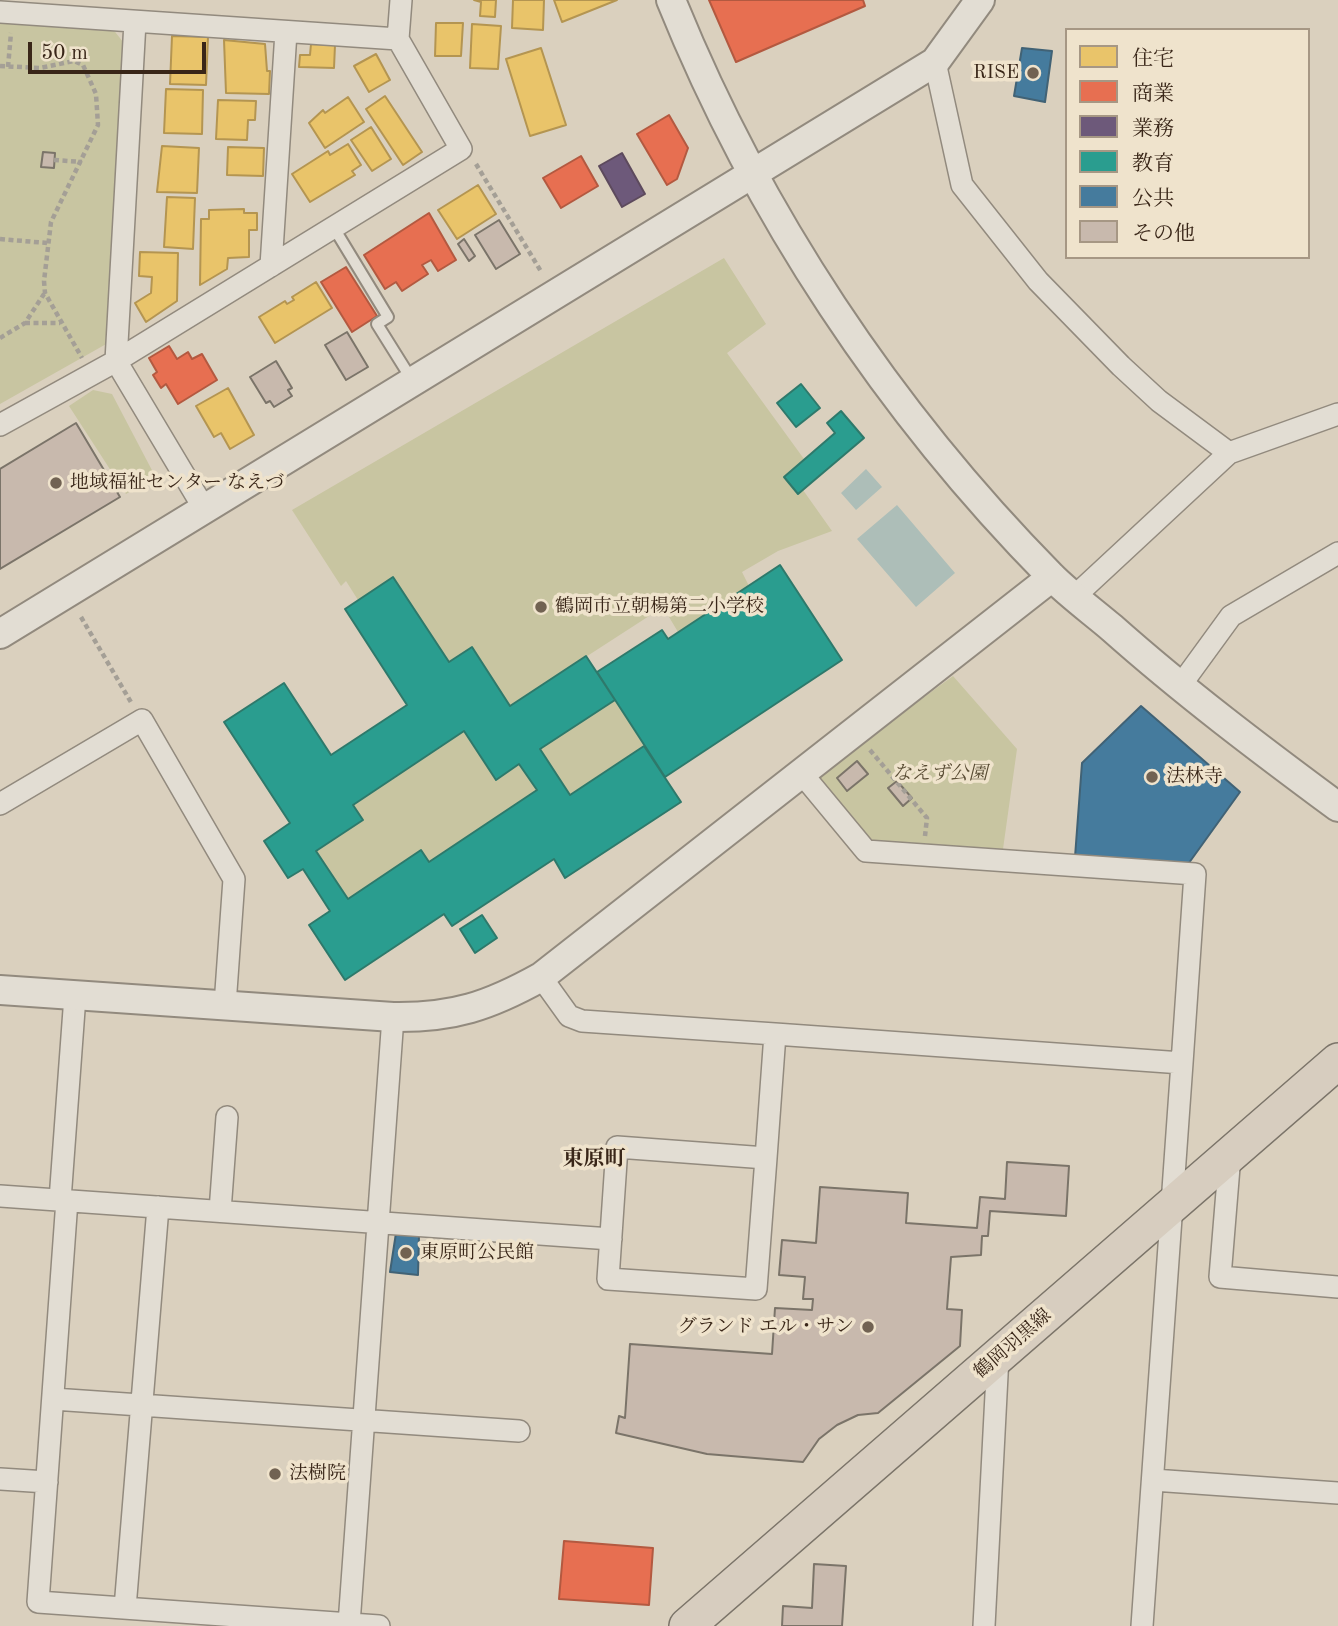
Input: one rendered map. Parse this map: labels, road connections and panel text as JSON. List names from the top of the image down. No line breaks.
{"streets":{"main road":["鶴岡羽黒線"]},"districts":["東原町"],"parks":["なえず公園"],"places":["RISE","地域福祉センター なえづ","鶴岡市立朝楊第二小学校","法林寺","東原町公民館","グランド エル・サン","法樹院"],"legend":["住宅","商業","業務","教育","公共","その他"],"scale_bar":"50 m"}
